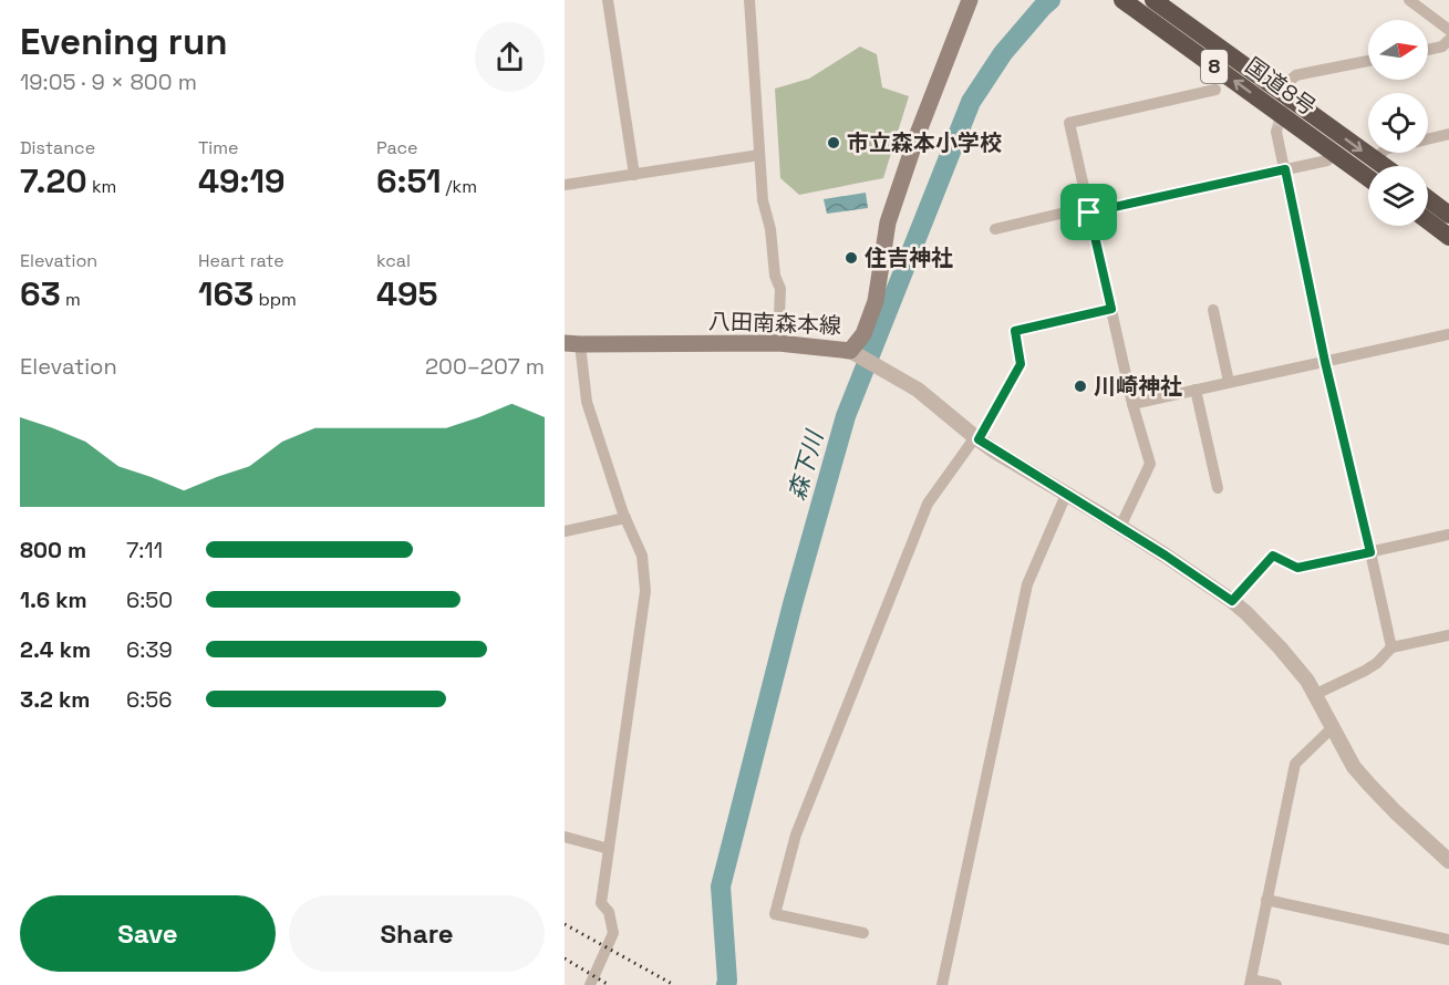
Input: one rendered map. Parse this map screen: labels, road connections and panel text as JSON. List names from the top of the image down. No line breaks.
{"streets":{"highway":["8","国道8号"],"main road":["八田南森本線"]},"water":["森下川"],"places":["市立森本小学校","住吉神社","川崎神社"],"north":"right","page":{"heading":["Evening run","19:05 · 9 × 800 m"],"stats":[["Distance","7.20 km"],["Time","49:19"],["Pace","6:51 /km"],["Elevation","63 m"],["Heart rate","163 bpm"],["kcal","495"]],"chart":["Elevation","200–207 m"],"list":[{"name":"800 m","note":"7:11"},{"name":"1.6 km","note":"6:50"},{"name":"2.4 km","note":"6:39"},{"name":"3.2 km","note":"6:56"}],"buttons":["Save","Share"]}}
